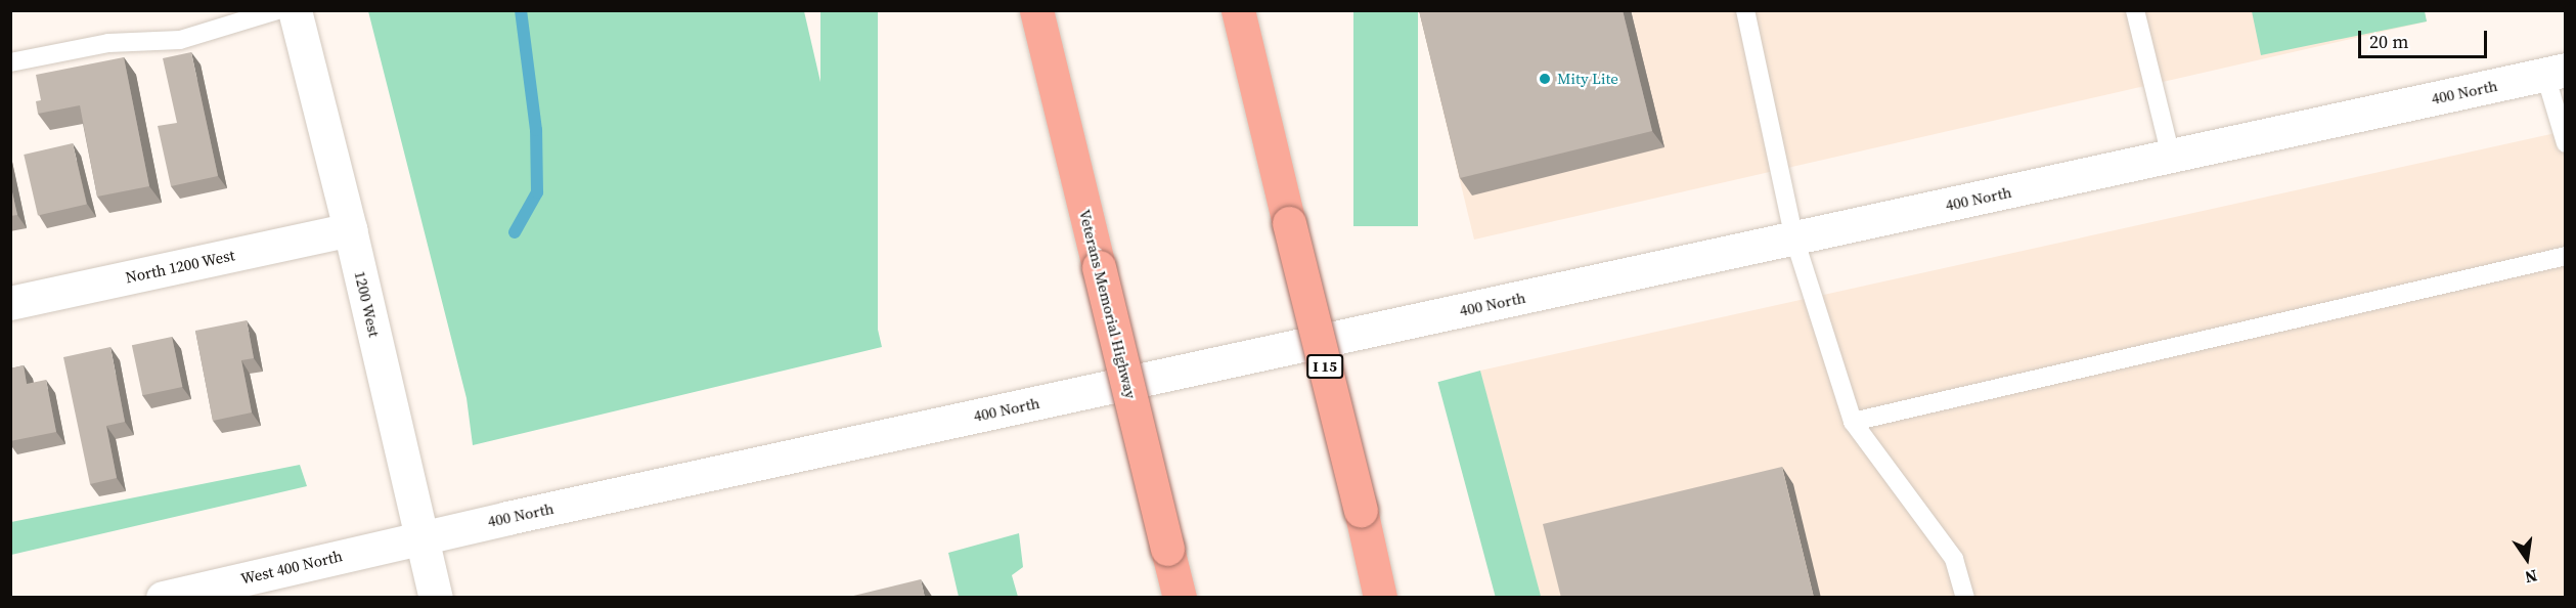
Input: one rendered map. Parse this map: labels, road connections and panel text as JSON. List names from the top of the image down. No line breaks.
{"streets":{"highway":["Veterans Memorial Highway","I 15"],"main road":["400 North","North 1200 West","1200 West","West 400 North"]},"crossings":[["400 North","1200 West"],["400 North","West 400 North"],["North 1200 West","1200 West"],["1200 West","West 400 North"]],"places":["Mity Lite"],"scale_bar":"20 m","north":"bottom"}
